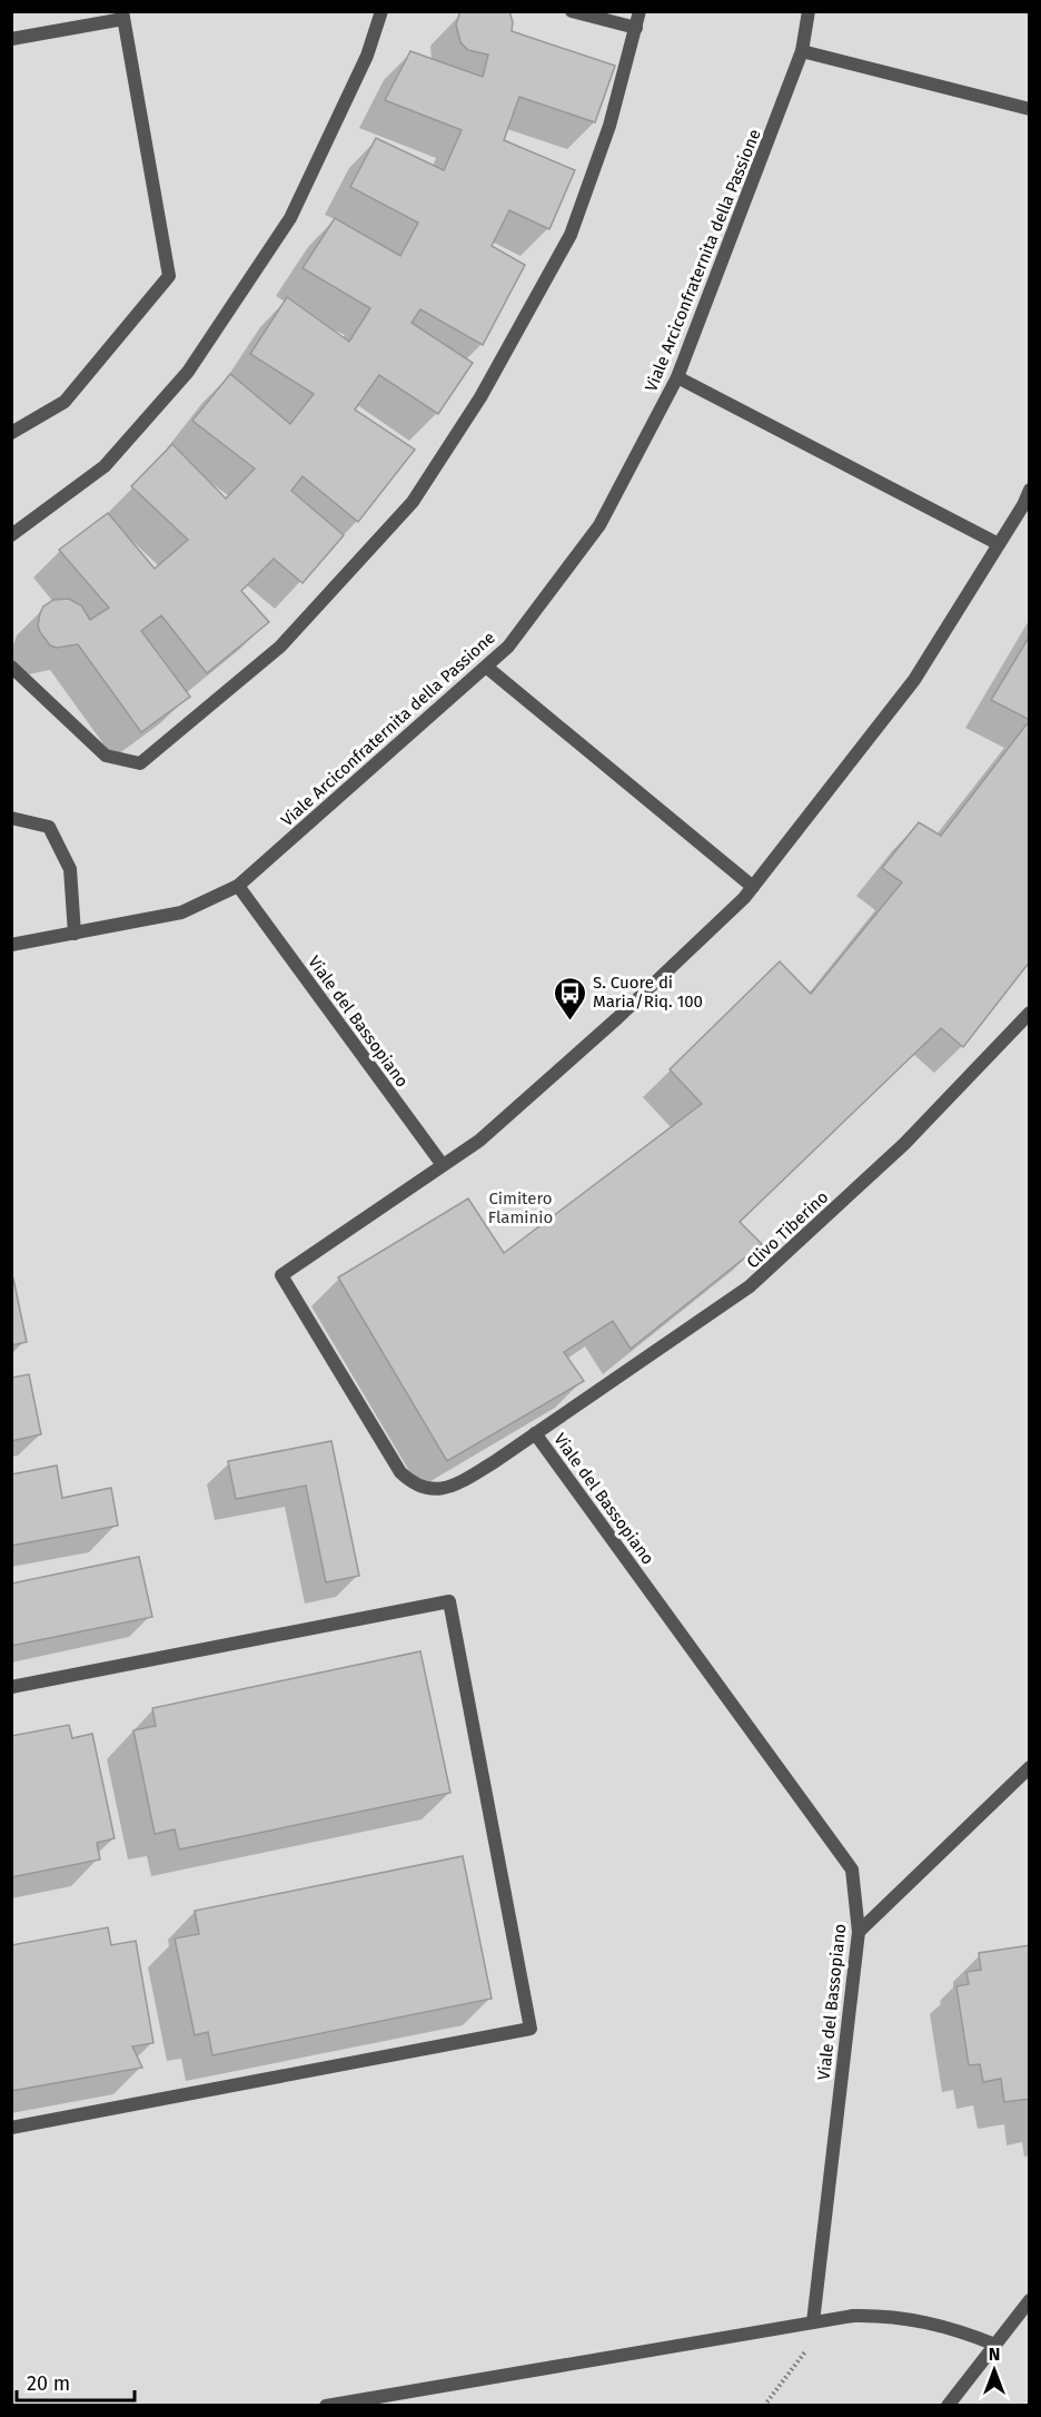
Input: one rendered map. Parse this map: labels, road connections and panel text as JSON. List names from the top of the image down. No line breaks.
{"streets":{"lane":["Viale Arciconfraternita della Passione","Viale del Bassopiano","Clivo Tiberino"]},"crossings":[["Viale Arciconfraternita della Passione","Viale del Bassopiano"],["Viale del Bassopiano","Clivo Tiberino"]],"parks":["Cimitero Flaminio"],"places":{"bus stop":["S. Cuore di Maria/Riq. 100"]},"scale_bar":"20 m","north":"top"}
